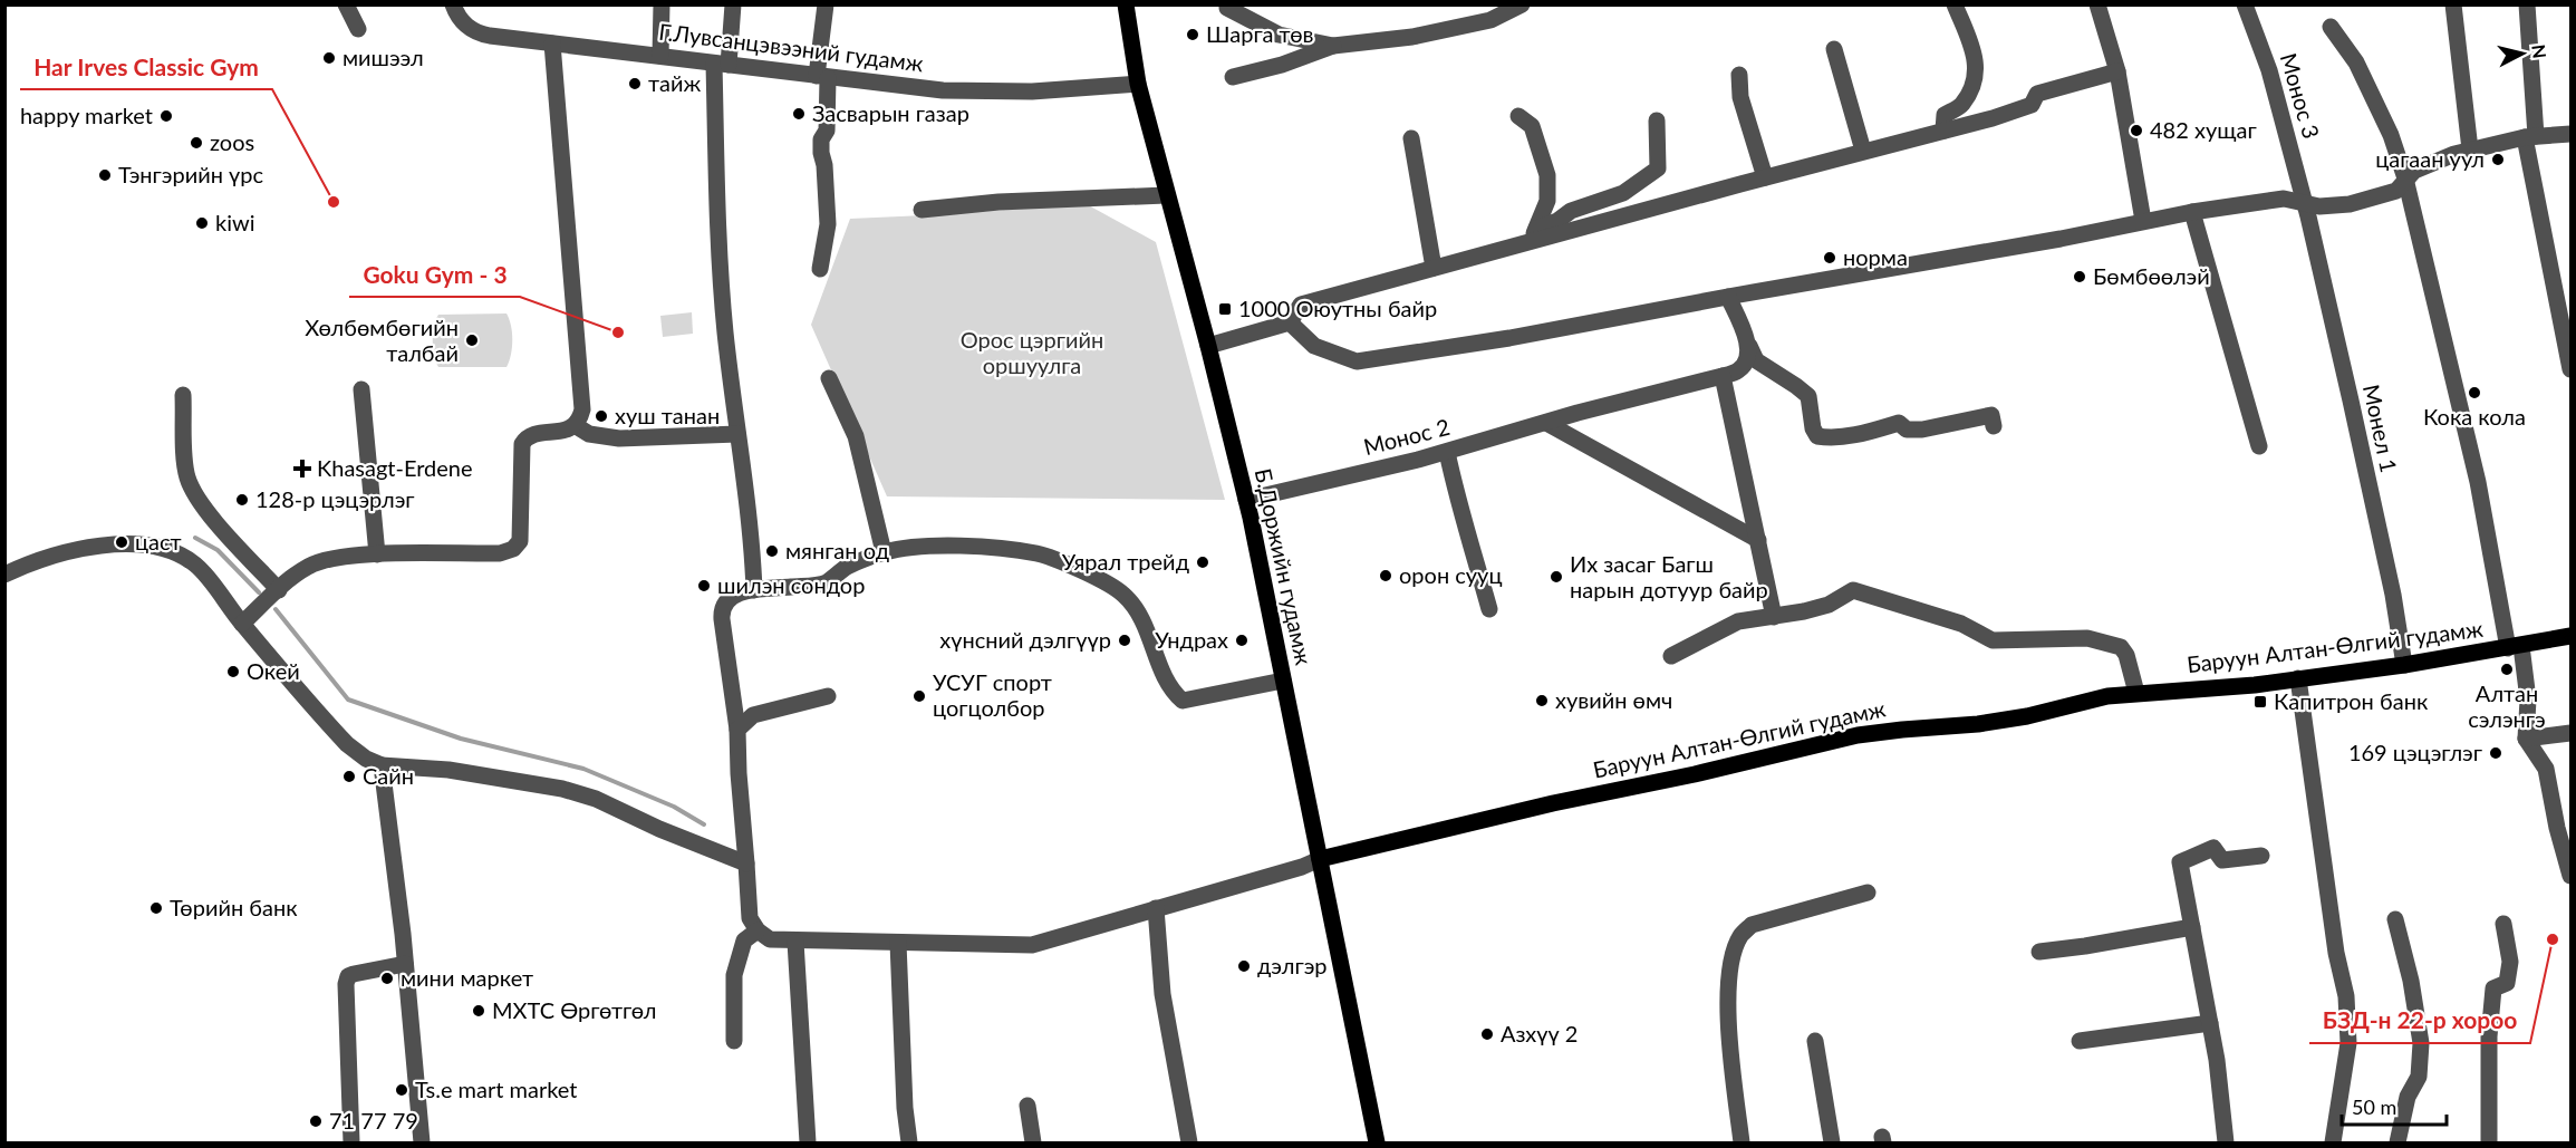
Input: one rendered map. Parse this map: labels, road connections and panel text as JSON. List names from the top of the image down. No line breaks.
{"streets":{"main road":["Б.Доржийн гудамж","Баруун Алтан-Өлгий гудамж"],"street":["Г.Лувсанцэвээний гудамж","Монос 3","Монел 1","Монос 2"]},"crossings":[["Г.Лувсанцэвээний гудамж","Б.Доржийн гудамж"],["Монос 3","Монел 1"],["Монел 1","Баруун Алтан-Өлгий гудамж"],["Монос 2","Б.Доржийн гудамж"],["Б.Доржийн гудамж","Баруун Алтан-Өлгий гудамж"]],"parks":["Орос цэргийн оршуулга"],"places":{"other":["Шарга төв","мишээл","тайж","Засварын газар","happy market","482 хущаг","zoos","цагаан уул","Тэнгэрийн үрс","Har Irves Classic Gym","kiwi","норма","Бөмбөөлэй","Goku Gym - 3","Хөлбөмбөгийн талбай","Кока кола","хуш танан","128-р цэцэрлэг","цаст","мянган од","Уярал трейд","орон сууц","Их засаг Багш нарын дотуур байр","шилэн сондор","хүнсний дэлгүүр","Ундрах","Алтан сэлэнгэ","Окей","УСУГ спорт цогцолбор","хувийн өмч","169 цэцэглэг","Сайн","Төрийн банк","БЗД-н 22-р хороо","дэлгэр","мини маркет","МХТС Өргөтгөл","Азхүү 2","Ts.e mart market","71 77 79"],"transit":["1000 Оюутны байр","Капитрон банк"],"health":["Khasagt-Erdene"]},"scale_bar":"50 m","north":"right"}
